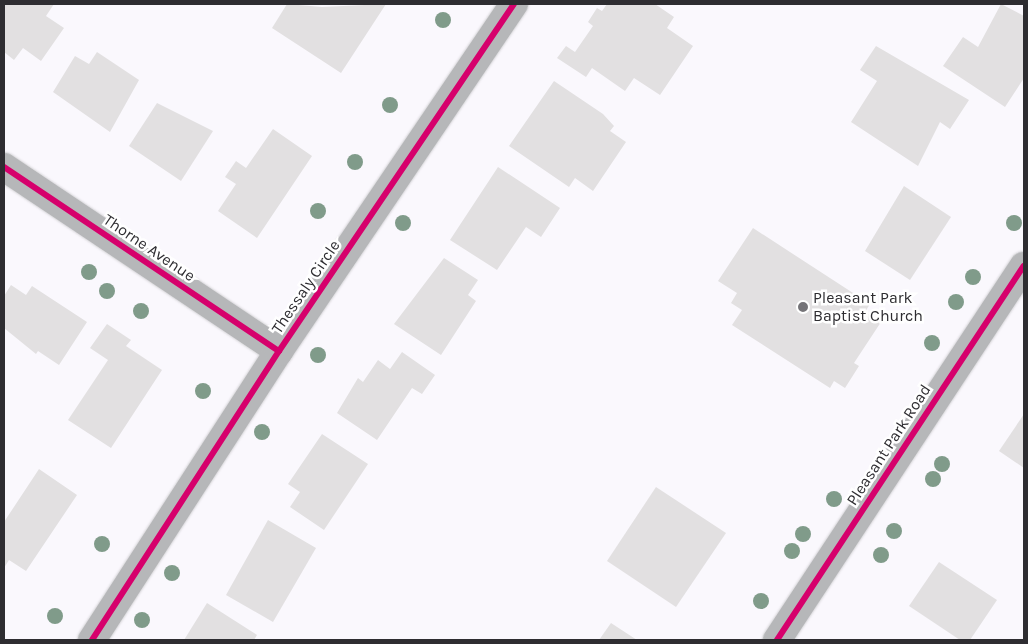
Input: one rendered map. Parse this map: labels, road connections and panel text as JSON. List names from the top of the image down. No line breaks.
{"streets":{"street":["Thorne Avenue","Thessaly Circle","Pleasant Park Road"]},"crossings":[["Thorne Avenue","Thessaly Circle"]],"places":["Pleasant Park Baptist Church"]}
